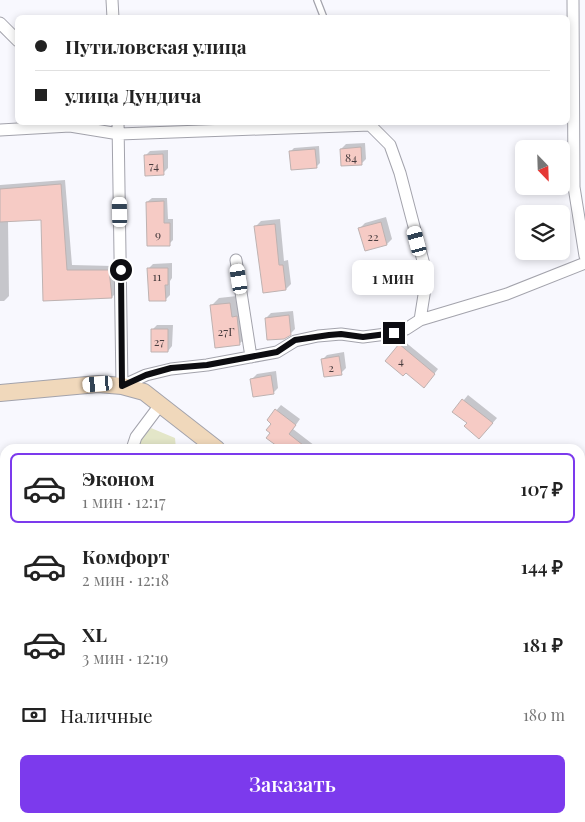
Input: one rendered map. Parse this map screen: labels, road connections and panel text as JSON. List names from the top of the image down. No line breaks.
{"house_numbers":["84","74","9","22","11","27Г","27","4","2"],"north":"bottom right","page":{"banner":["Путиловская улица","улица Дундича"],"bubble":"1 мин","list":[{"name":"Эконом","note":"1 мин · 12:17","value":"107 ₽"},{"name":"Комфорт","note":"2 мин · 12:18","value":"144 ₽"},{"name":"XL","note":"3 мин · 12:19","value":"181 ₽"}],"pay":["Наличные","180 m"],"buttons":"Заказать"}}
